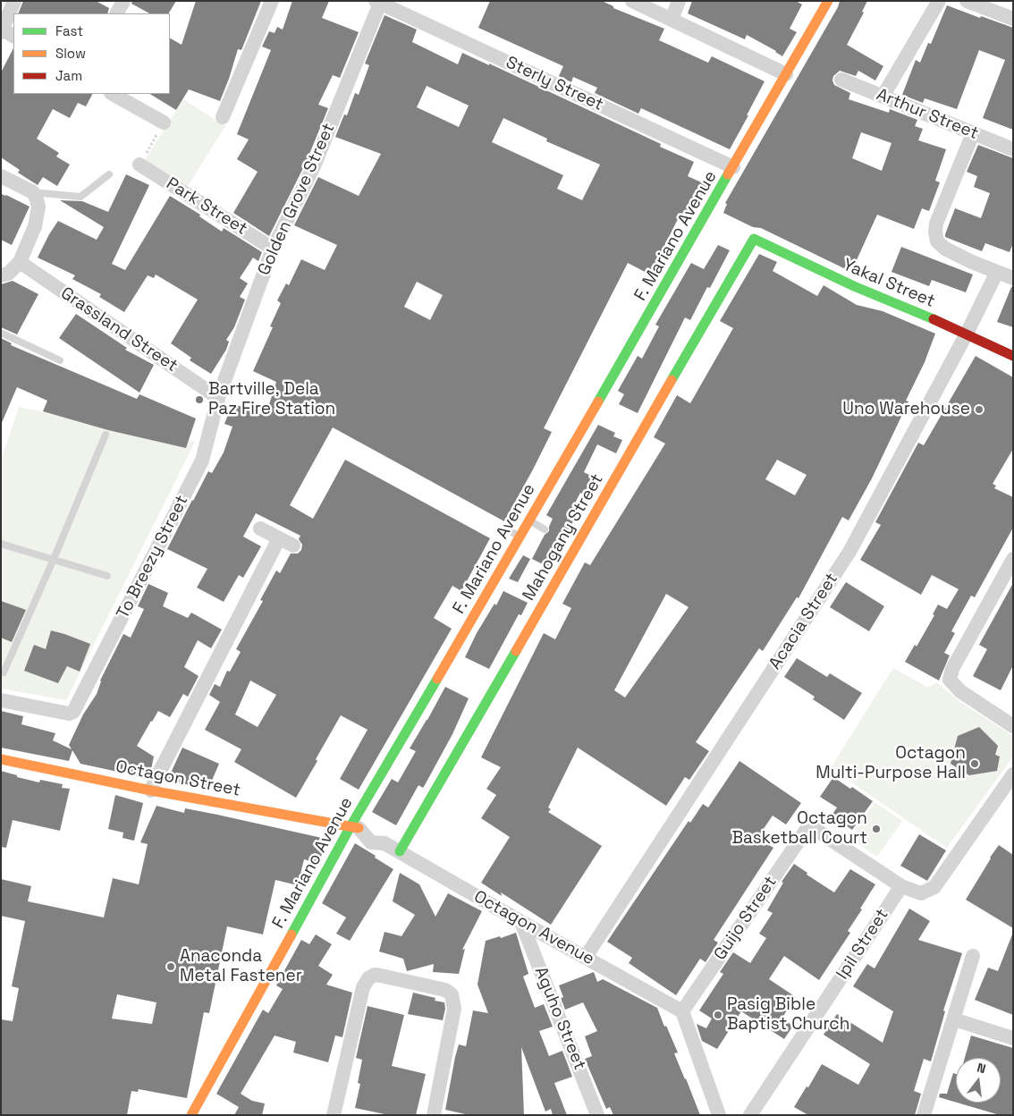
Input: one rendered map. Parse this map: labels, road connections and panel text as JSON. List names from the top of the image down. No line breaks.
{"streets":{"street":["Sterly Street","Arthur Street","Golden Grove Street","Park Street","F. Mariano Avenue","Yakal Street","Grassland Street","Mahogany Street","To Breezy Street","Acacia Street","Octagon Street","Guijo Street","Octagon Avenue","Ipil Street","Aguho Street"]},"crossings":[["Sterly Street","Golden Grove Street"],["Sterly Street","F. Mariano Avenue"],["Golden Grove Street","Park Street"],["Golden Grove Street","Grassland Street"],["Golden Grove Street","To Breezy Street"],["F. Mariano Avenue","Octagon Street"],["F. Mariano Avenue","Octagon Avenue"],["Yakal Street","Mahogany Street"],["Yakal Street","Acacia Street"],["Grassland Street","To Breezy Street"],["Mahogany Street","Octagon Avenue"],["Acacia Street","Octagon Avenue"],["Octagon Street","Octagon Avenue"],["Guijo Street","Octagon Avenue"],["Guijo Street","Ipil Street"],["Octagon Avenue","Aguho Street"]],"places":["Bartville, Dela Paz Fire Station","Uno Warehouse","Octagon Multi-Purpose Hall","Octagon Basketball Court","Anaconda Metal Fastener","Pasig Bible Baptist Church"],"legend":["Fast","Slow","Jam"],"north":"top"}
